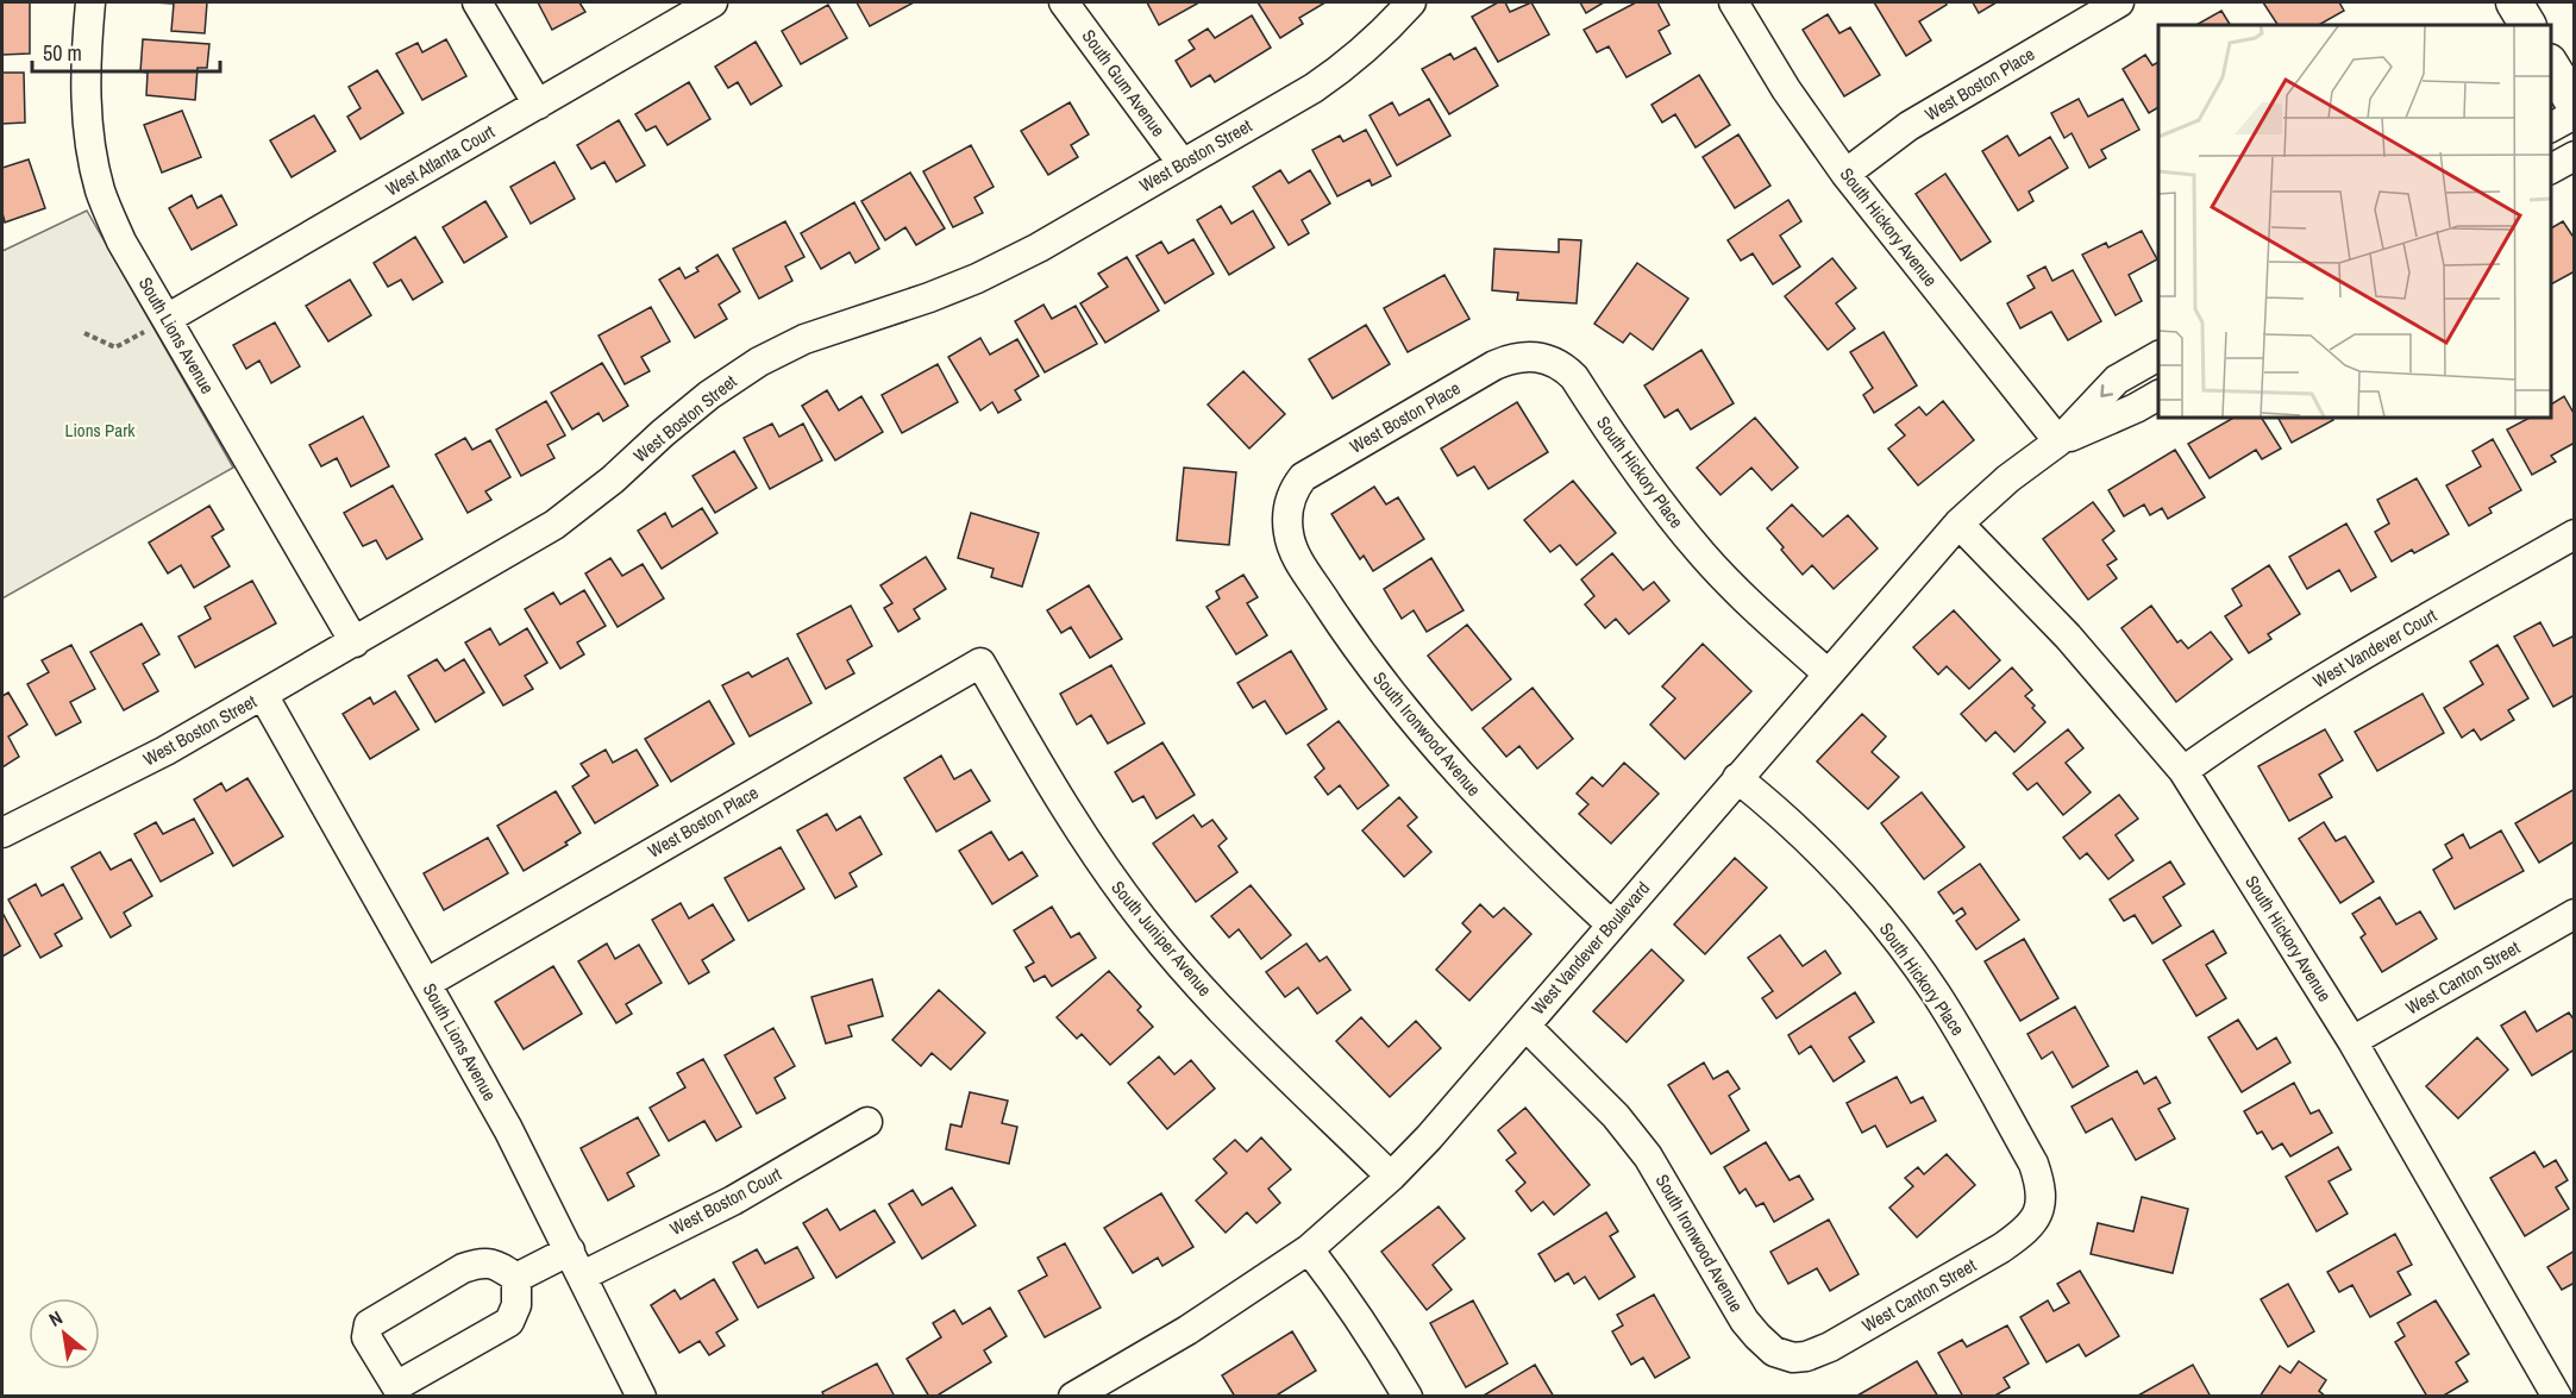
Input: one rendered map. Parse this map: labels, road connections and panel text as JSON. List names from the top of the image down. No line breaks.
{"streets":{"street":["South Gum Avenue","West Boston Place","West Boston Street","West Atlanta Court","South Hickory Avenue","South Lions Avenue","South Hickory Place","West Vandever Court","South Ironwood Avenue","South Juniper Avenue","West Vandever Boulevard","West Canton Street","West Boston Court"]},"crossings":[["South Gum Avenue","West Boston Street"],["West Boston Place","South Hickory Avenue"],["West Boston Place","South Lions Avenue"],["West Boston Place","South Hickory Place"],["West Boston Place","South Ironwood Avenue"],["West Boston Place","South Juniper Avenue"],["West Boston Street","South Lions Avenue"],["West Atlanta Court","South Lions Avenue"],["South Hickory Avenue","West Vandever Court"],["South Hickory Avenue","West Vandever Boulevard"],["South Hickory Avenue","West Canton Street"],["South Lions Avenue","West Boston Court"],["South Hickory Place","West Vandever Boulevard"],["South Hickory Place","West Canton Street"],["South Ironwood Avenue","West Vandever Boulevard"],["South Ironwood Avenue","West Canton Street"],["South Juniper Avenue","West Vandever Boulevard"]],"parks":["Lions Park"],"scale_bar":"50 m","north":"top left"}
